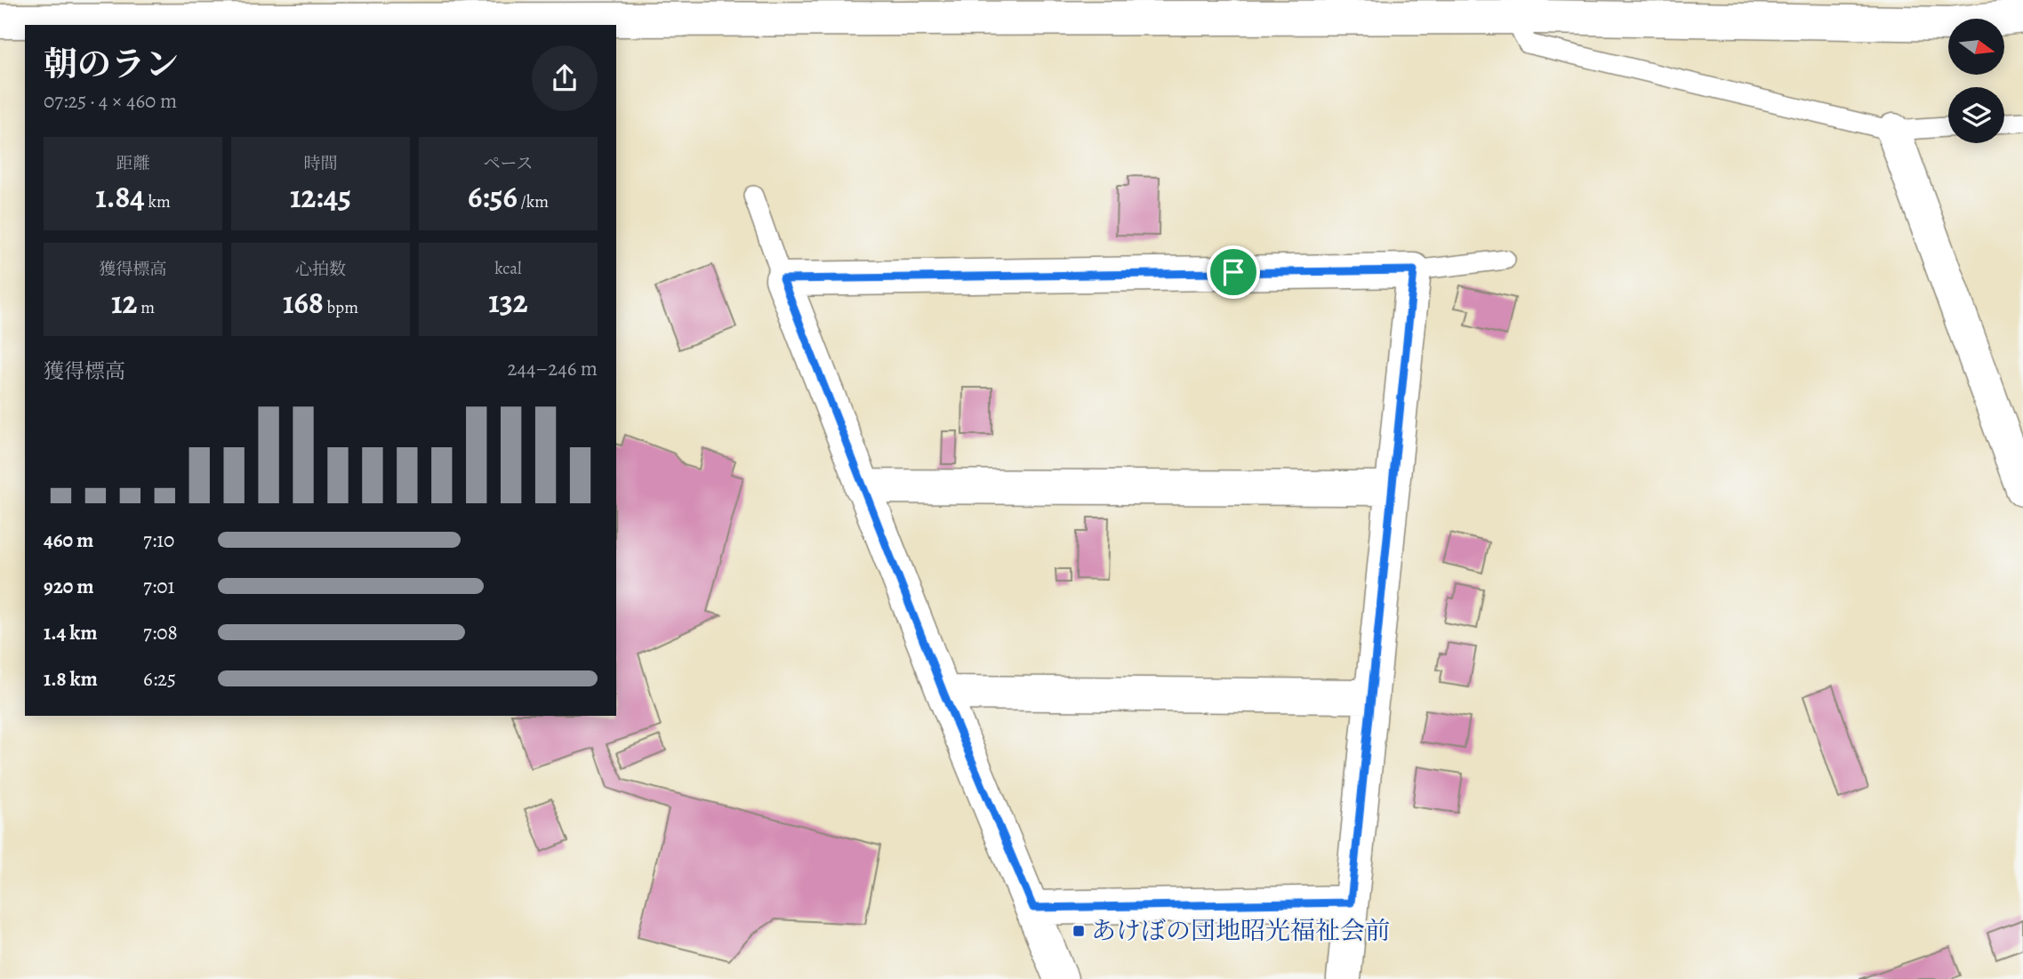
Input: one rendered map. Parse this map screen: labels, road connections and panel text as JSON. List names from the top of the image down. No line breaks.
{"places":{"transit":["あけぼの団地昭光福祉会前"]},"north":"right","page":{"heading":["朝のラン","07:25 · 4 × 460 m"],"stats":[["距離","1.84 km"],["時間","12:45"],["ペース","6:56 /km"],["獲得標高","12 m"],["心拍数","168 bpm"],["kcal","132"]],"chart":["獲得標高","244–246 m"],"list":[{"name":"460 m","note":"7:10"},{"name":"920 m","note":"7:01"},{"name":"1.4 km","note":"7:08"},{"name":"1.8 km","note":"6:25"}]}}
